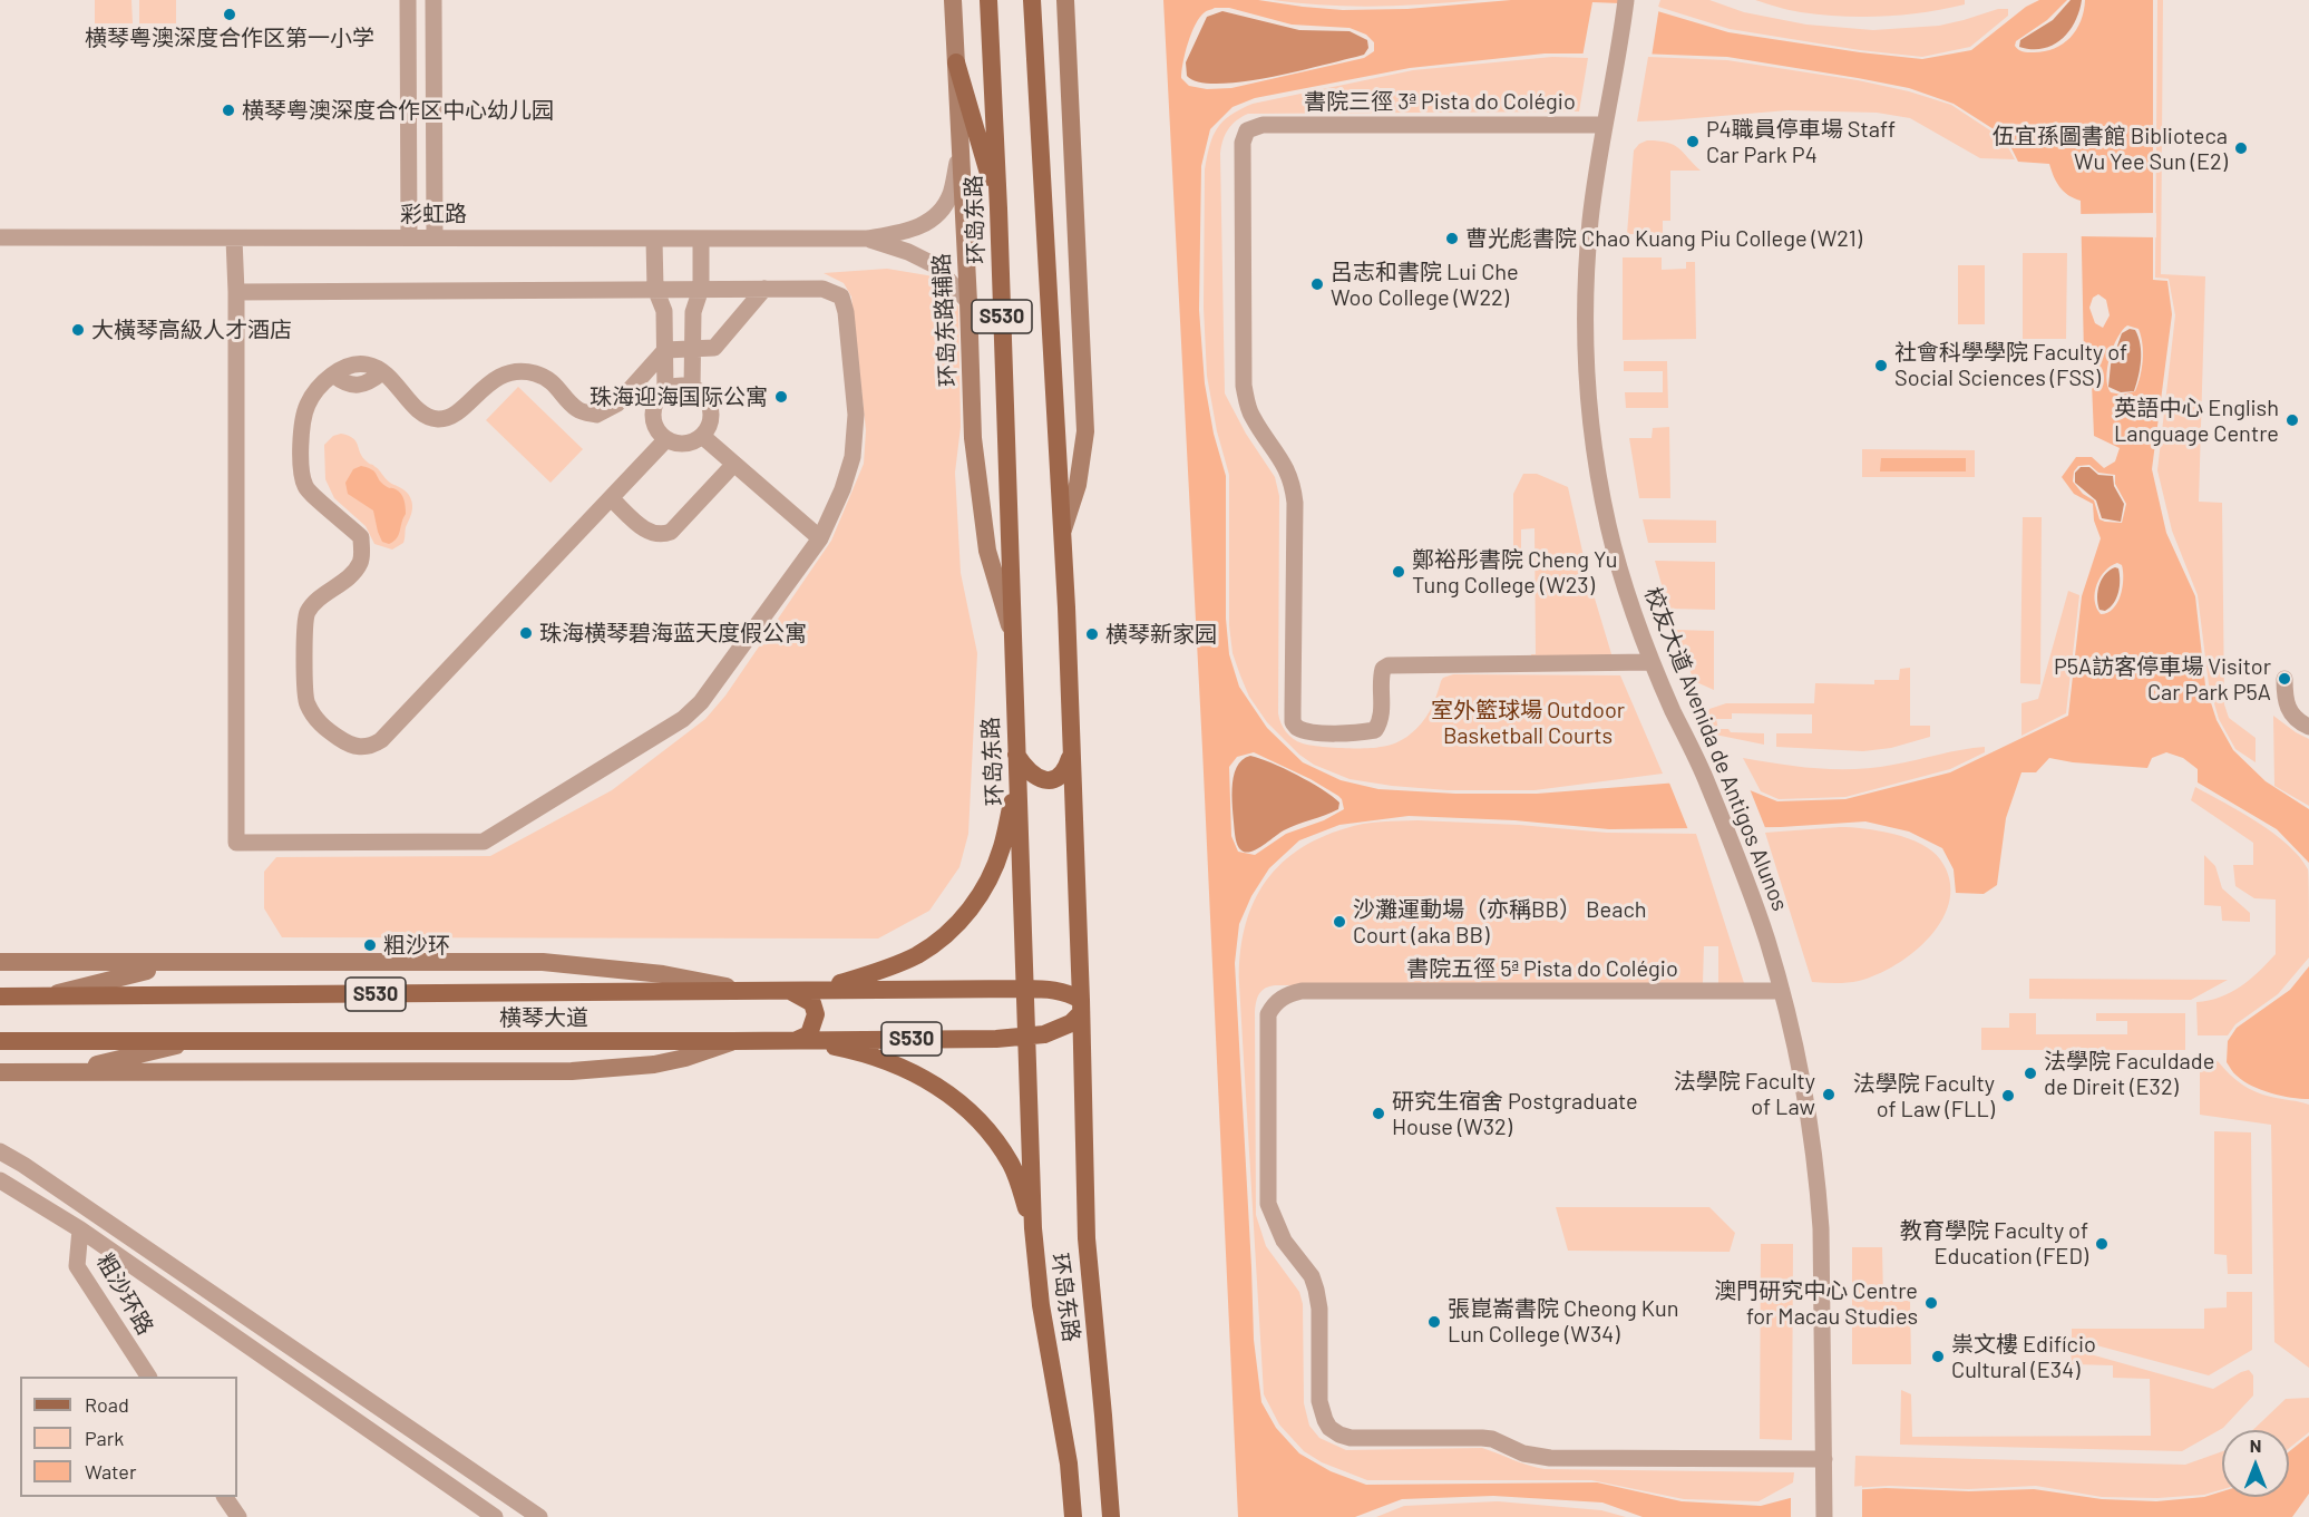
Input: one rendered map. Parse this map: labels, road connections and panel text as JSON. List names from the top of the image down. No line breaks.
{"streets":{"main road":["环岛东路","S530","环岛东路辅路","横琴大道"],"street":["書院三徑 3ª Pista do Colégio","彩虹路","校友大道 Avenida de Antigos Alunos","書院五徑 5ª Pista do Colégio","粗沙环路"]},"crossings":[["書院三徑 3ª Pista do Colégio","校友大道 Avenida de Antigos Alunos"],["环岛东路","环岛东路辅路"],["环岛东路","横琴大道"],["校友大道 Avenida de Antigos Alunos","書院五徑 5ª Pista do Colégio"]],"parks":["室外籃球場 Outdoor Basketball Courts"],"places":["横琴粤澳深度合作区第一小学","横琴粤澳深度合作区中心幼儿园","P4職員停車場 Staff Car Park P4","伍宜孫圖書館 Biblioteca Wu Yee Sun (E2)","曹光彪書院 Chao Kuang Piu College (W21)","呂志和書院 Lui Che Woo College (W22)","大橫琴高級人才酒店","社會科學學院 Faculty of Social Sciences (FSS)","珠海迎海国际公寓","英語中心 English Language Centre","鄭裕彤書院 Cheng Yu Tung College (W23)","珠海横琴碧海蓝天度假公寓","横琴新家园","P5A訪客停車場 Visitor Car Park P5A","沙灘運動場（亦稱BB） Beach Court (aka BB)","粗沙环","法學院 Faculdade de Direit (E32)","法學院 Faculty of Law","法學院 Faculty of Law (FLL)","研究生宿舍 Postgraduate House (W32)","教育學院 Faculty of Education (FED)","澳門研究中心 Centre for Macau Studies","張崑崙書院 Cheong Kun Lun College (W34)","祟文樓 Edifício Cultural (E34)"],"legend":["Road","Park","Water"],"north":"top"}
